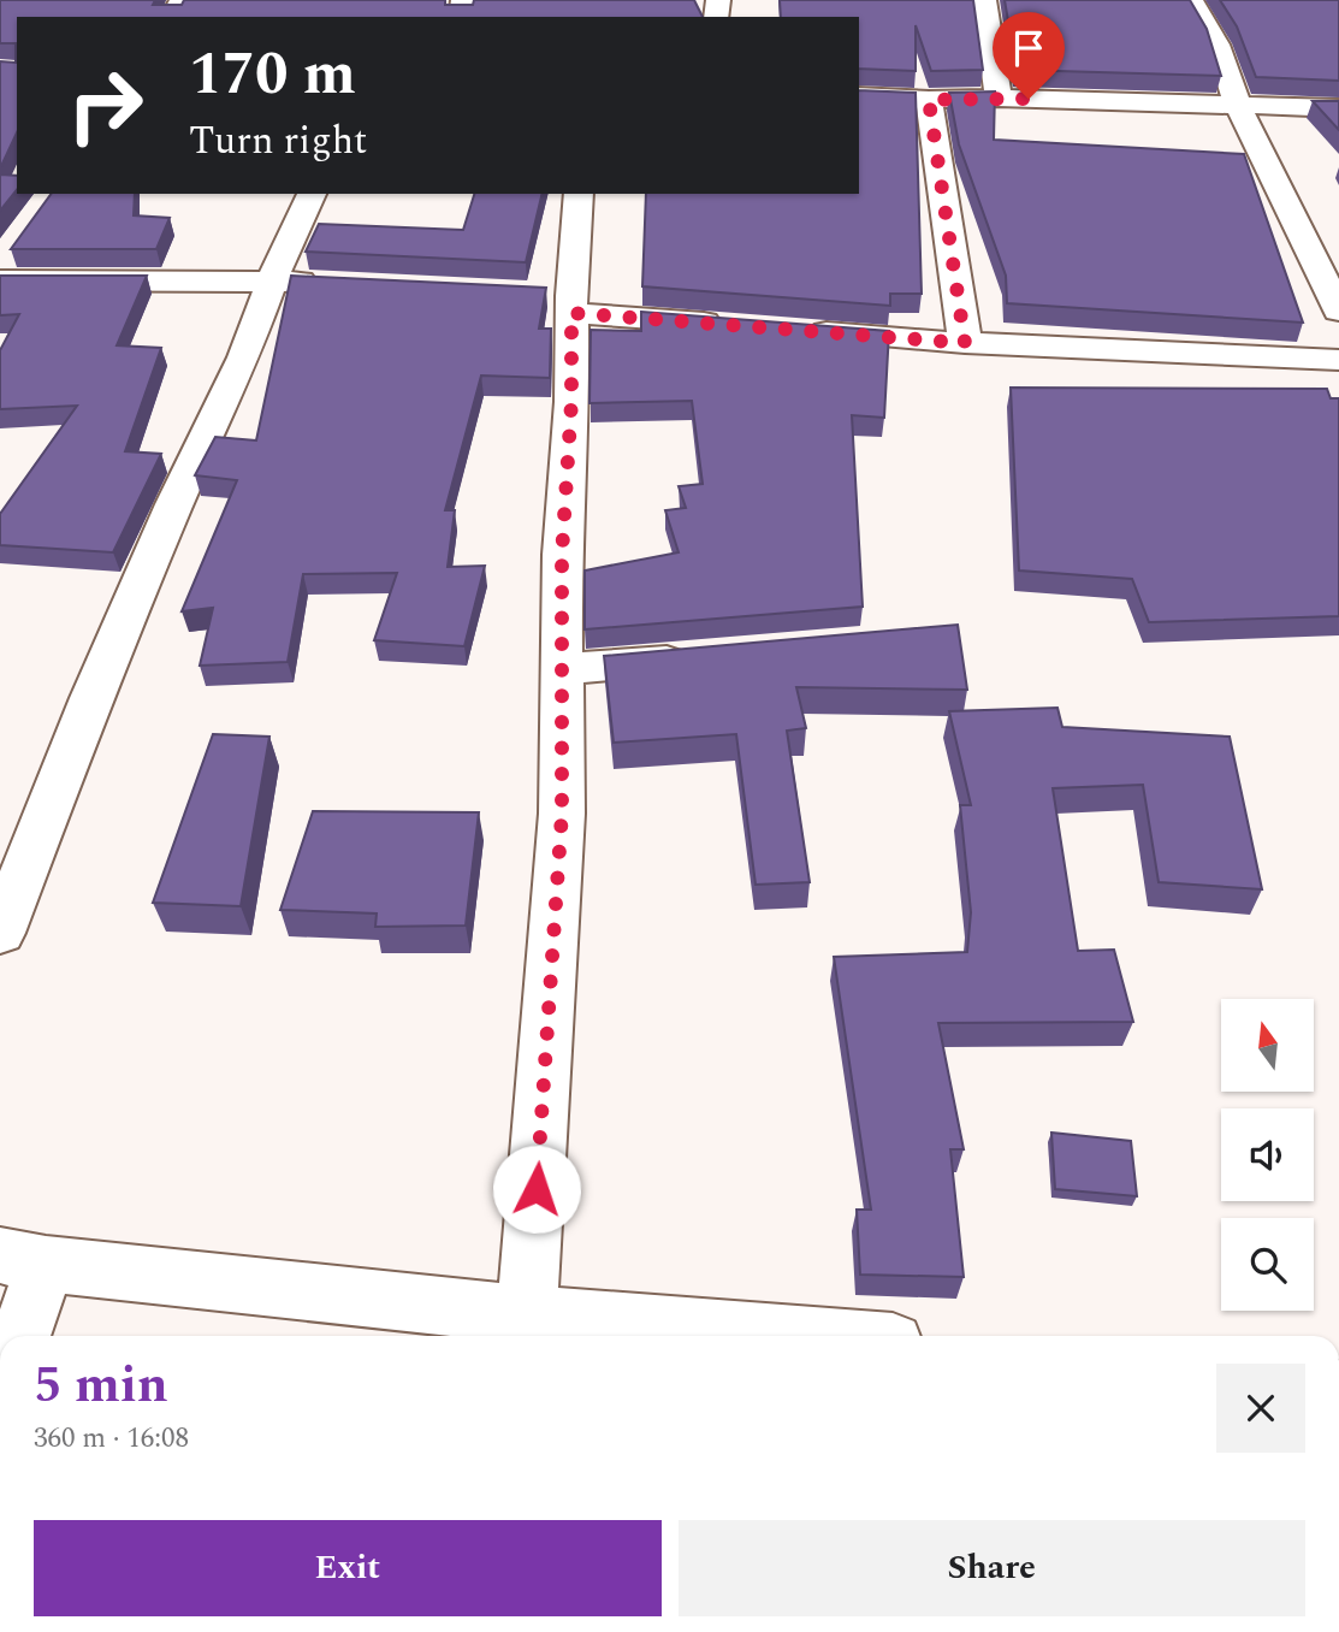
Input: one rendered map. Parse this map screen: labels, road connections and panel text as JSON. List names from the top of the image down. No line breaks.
{"north":"top","page":{"turn":["170 m","Turn right"],"heading":["5 min","360 m · 16:08"],"buttons":["Exit","Share"]}}
